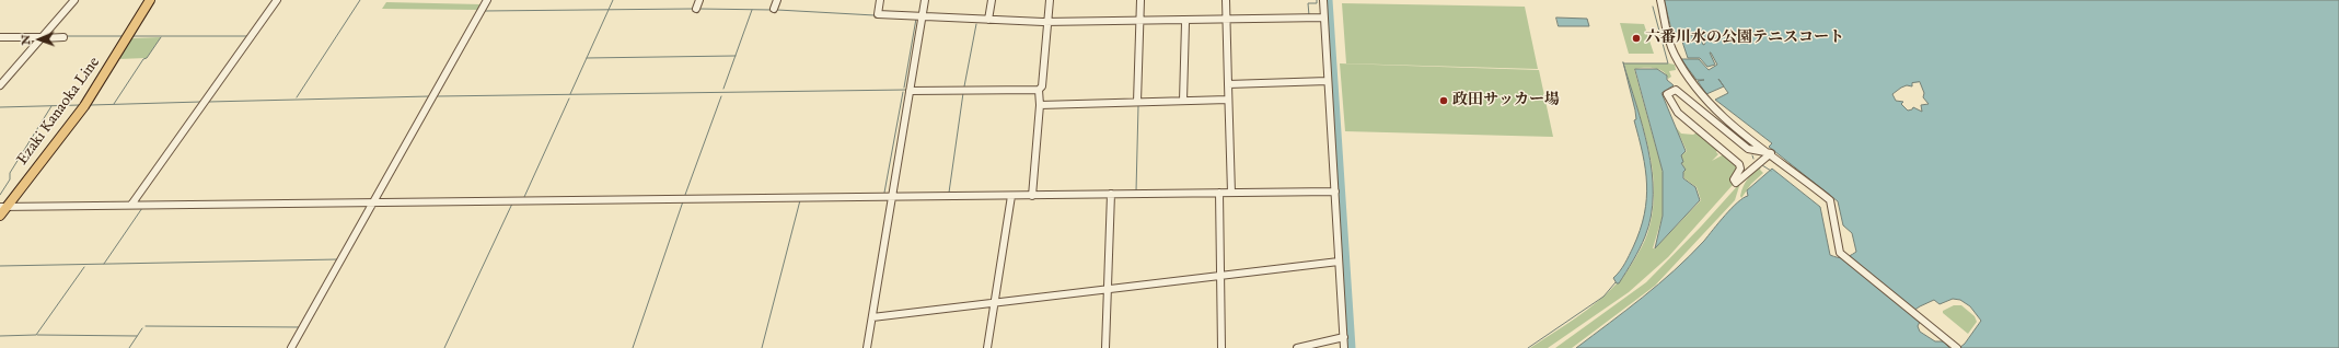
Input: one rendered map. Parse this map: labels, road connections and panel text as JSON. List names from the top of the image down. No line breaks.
{"streets":{"main road":["Ezaki Kanaoka Line"]},"places":["六番川水の公園テニスコート","政田サッカー場"],"north":"left"}
